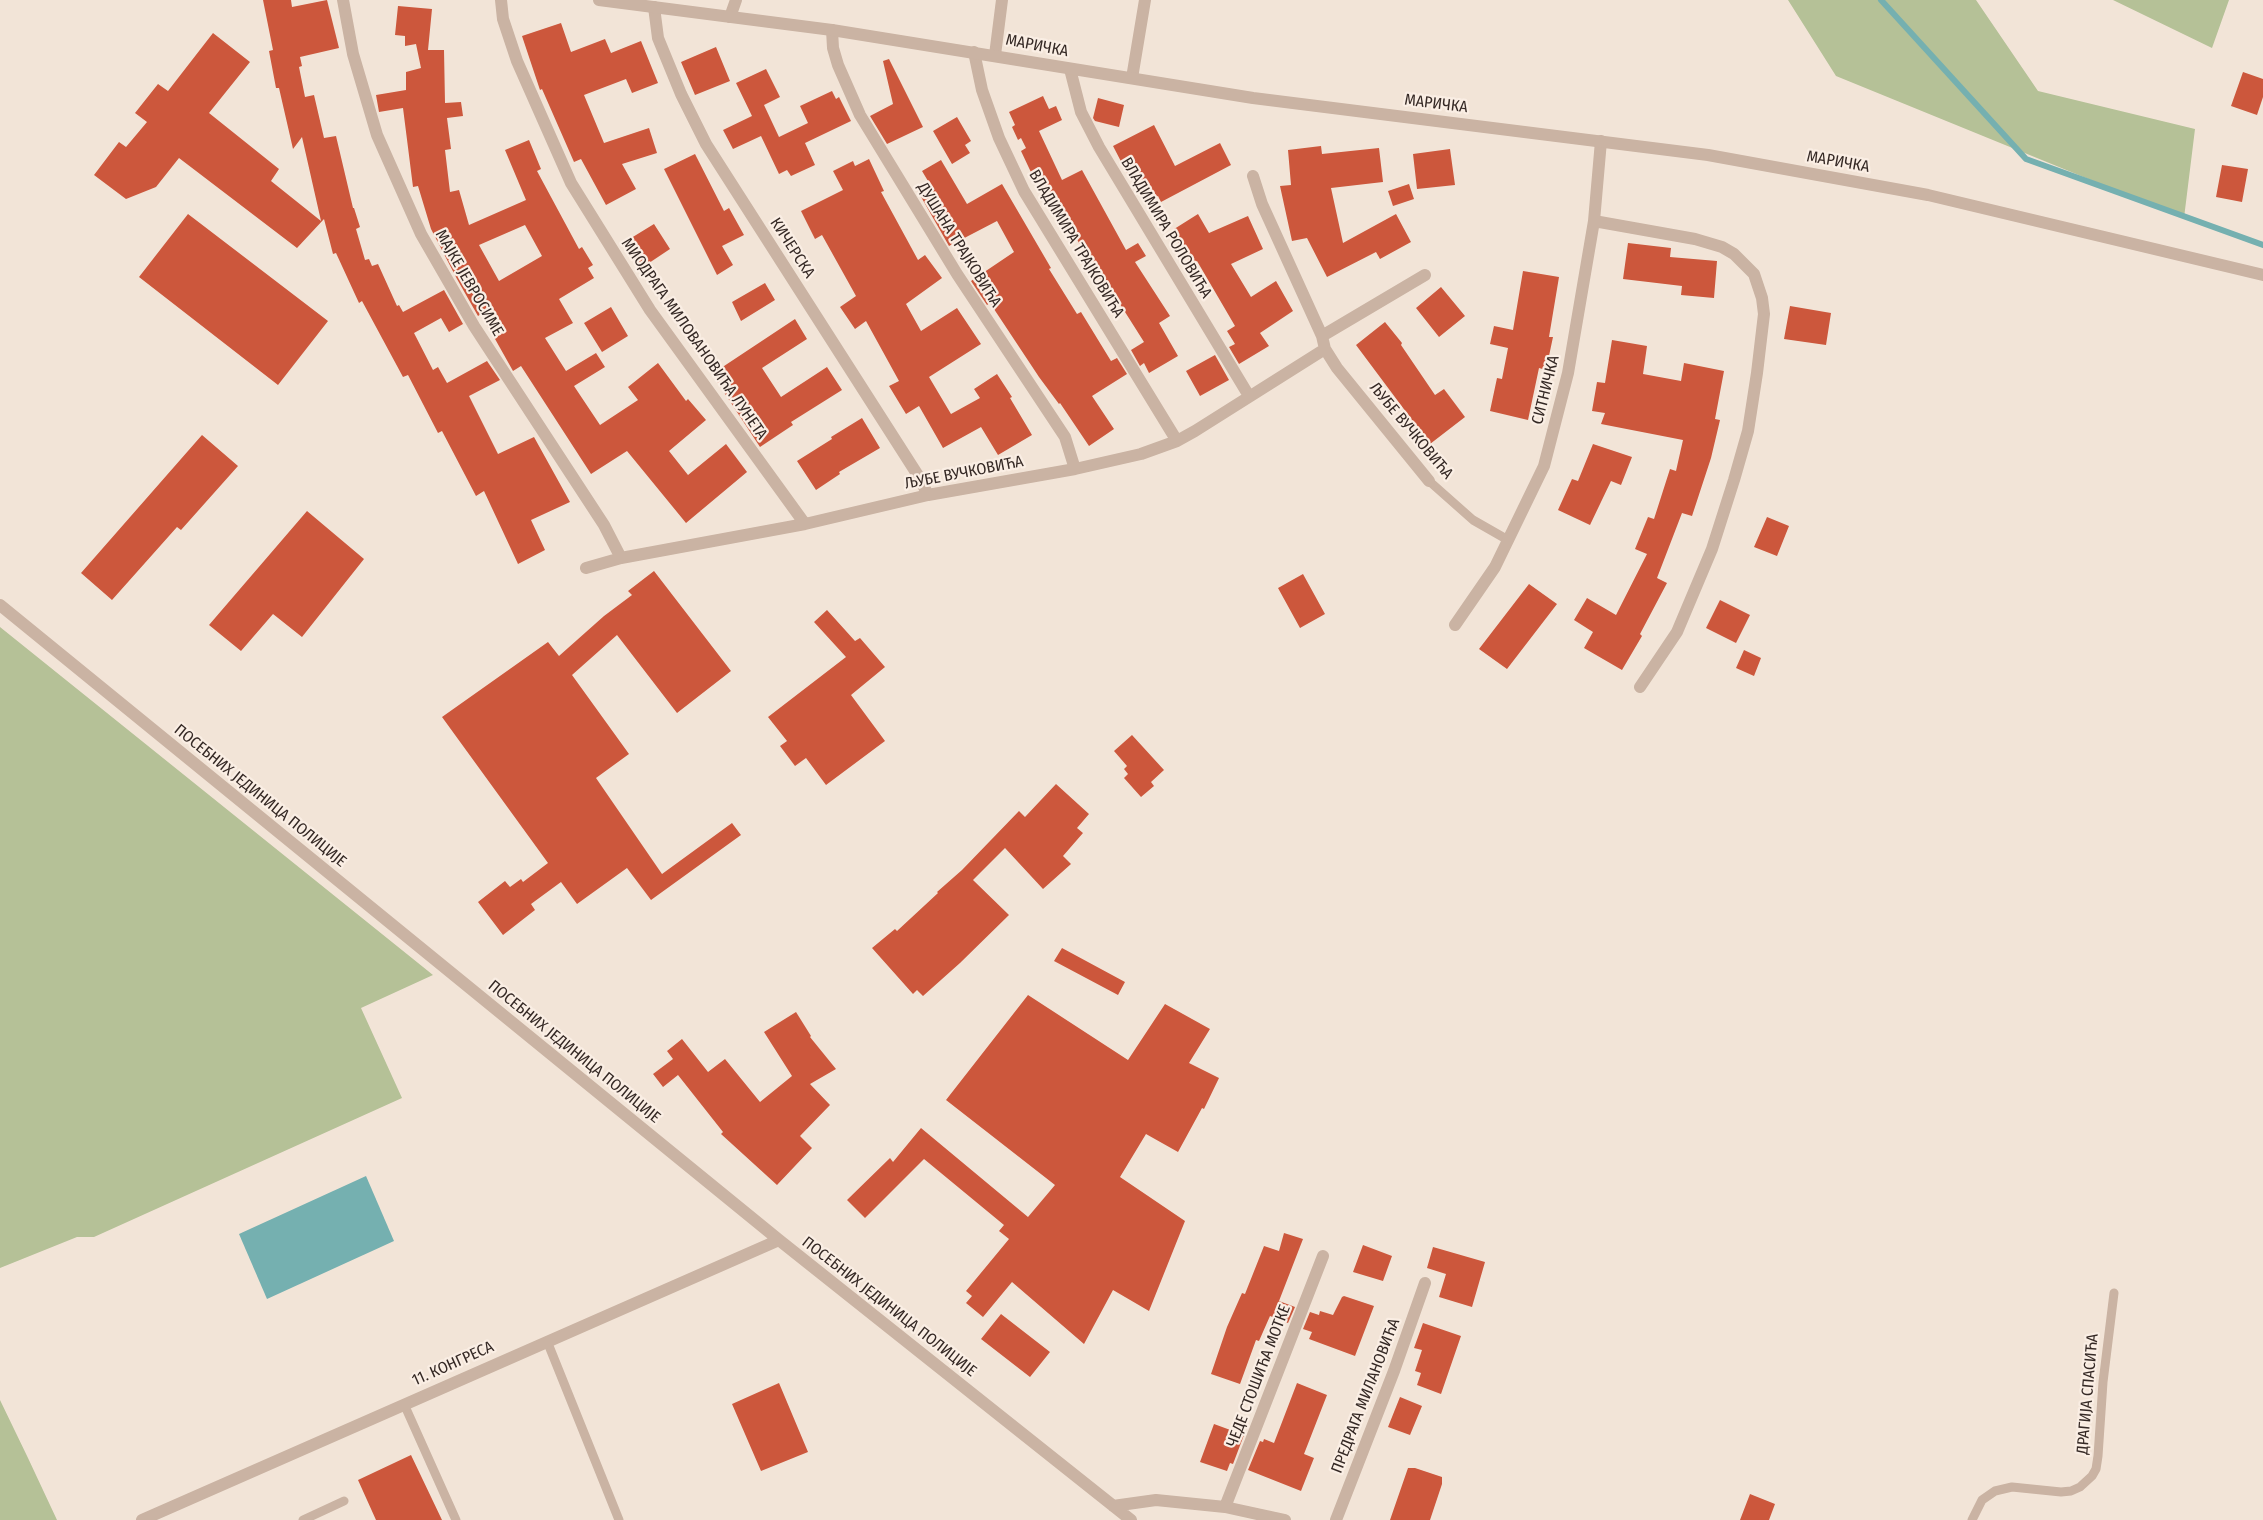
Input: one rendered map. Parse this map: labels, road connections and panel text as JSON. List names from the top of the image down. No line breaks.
{"streets":{"street":["МАРИЧКА","ВЛАДИМИРА РОЛОВИЋА","ВЛАДИМИРА ТРАЈКОВИЋА","ДУШАНА ТРАЈКОВИЋА","КИЧЕРСКА","МАЈКЕ ЈЕВРОСИМЕ","МИОДРАГА МИЛОВАНОВИЋА ЛУНЕТА","СИТНИЧКА","ЉУБЕ ВУЧКОВИЋА","ПОСЕБНИХ ЈЕДИНИЦА ПОЛИЦИЈЕ","11. КОНГРЕСА","ЧЕДЕ СТОШИЋА МОТКЕ","ПРЕДРАГА МИЛАНОВИЋА"],"lane":["ДРАГИЈА СПАСИЋА"]},"crossings":[["МАРИЧКА","ВЛАДИМИРА РОЛОВИЋА"],["МАРИЧКА","ВЛАДИМИРА ТРАЈКОВИЋА"],["МАРИЧКА","ДУШАНА ТРАЈКОВИЋА"],["МАРИЧКА","КИЧЕРСКА"],["МАРИЧКА","СИТНИЧКА"],["ВЛАДИМИРА РОЛОВИЋА","ЉУБЕ ВУЧКОВИЋА"],["ВЛАДИМИРА ТРАЈКОВИЋА","ЉУБЕ ВУЧКОВИЋА"],["ДУШАНА ТРАЈКОВИЋА","ЉУБЕ ВУЧКОВИЋА"],["КИЧЕРСКА","ЉУБЕ ВУЧКОВИЋА"],["МАЈКЕ ЈЕВРОСИМЕ","ЉУБЕ ВУЧКОВИЋА"],["МИОДРАГА МИЛОВАНОВИЋА ЛУНЕТА","ЉУБЕ ВУЧКОВИЋА"],["СИТНИЧКА","ЉУБЕ ВУЧКОВИЋА"],["ПОСЕБНИХ ЈЕДИНИЦА ПОЛИЦИЈЕ","11. КОНГРЕСА"]]}
